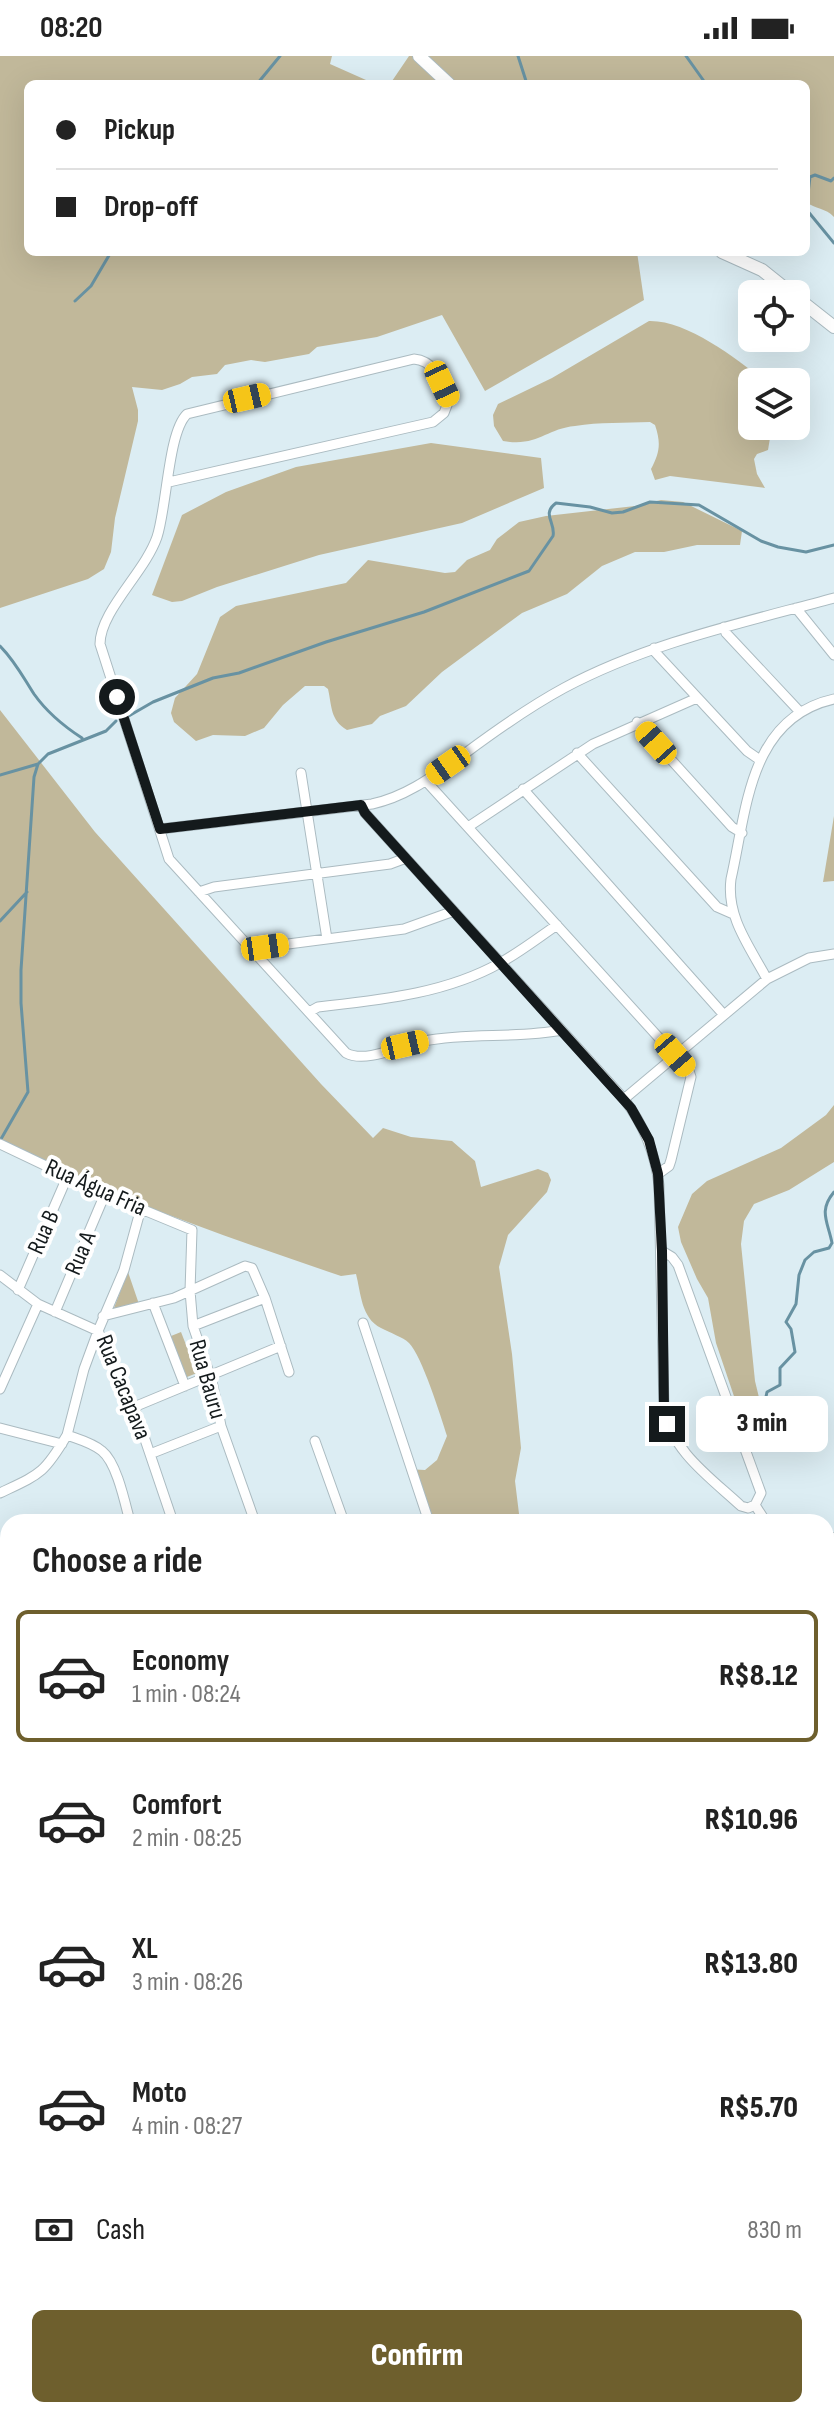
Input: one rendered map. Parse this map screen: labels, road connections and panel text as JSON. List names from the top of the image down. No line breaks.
{"streets":{"street":["Rua Água Fria","Rua B","Rua A","Rua Bauru","Rua Cacapava"]},"crossings":[["Rua Água Fria","Rua B"],["Rua Água Fria","Rua A"],["Rua Água Fria","Rua Bauru"],["Rua Água Fria","Rua Cacapava"]],"page":{"status":"08:20","banner":["Pickup","Drop-off"],"bubble":"3 min","heading":"Choose a ride","list":[{"name":"Economy","note":"1 min · 08:24","value":"R$8.12"},{"name":"Comfort","note":"2 min · 08:25","value":"R$10.96"},{"name":"XL","note":"3 min · 08:26","value":"R$13.80"},{"name":"Moto","note":"4 min · 08:27","value":"R$5.70"}],"pay":["Cash","830 m"],"buttons":"Confirm"}}
